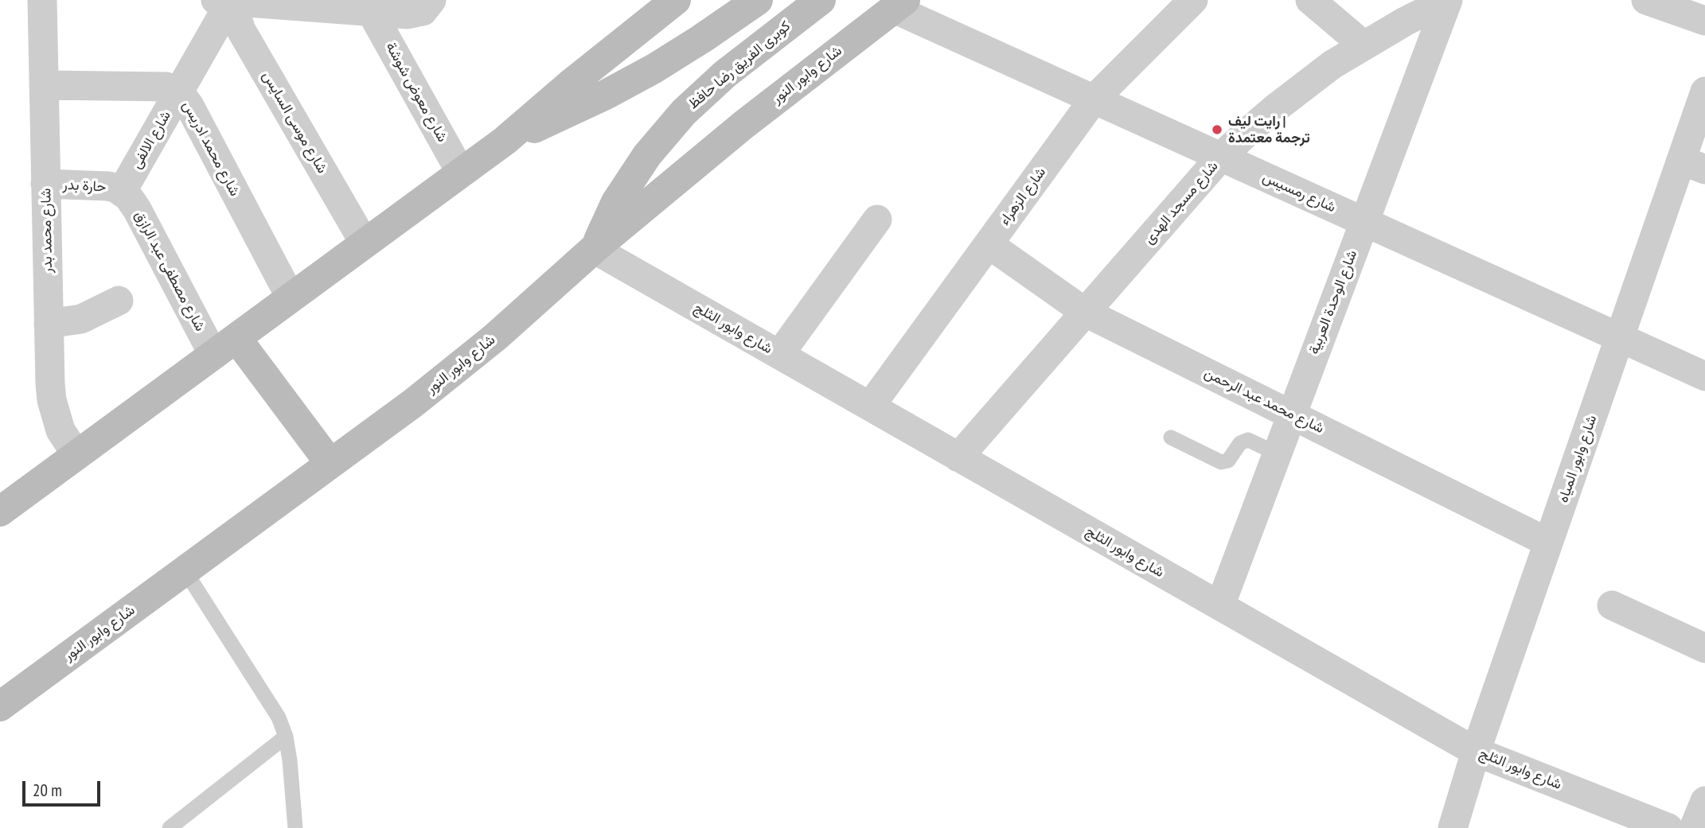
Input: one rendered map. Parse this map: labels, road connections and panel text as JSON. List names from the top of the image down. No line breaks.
{"streets":{"main road":["كوبرى الفريق رضا حافظ","شارع وابور النور"],"street":["شارع معوض شوشة","شارع موسى السايس","شارع الالفى","شارع محمد ادريس","حارة بدر","شارع رمسيس","شارع الزهراء","شارع مسجد الهدى","شارع محمد بدر","شارع مصطفى عبد الرازق","شارع الوحدة العربية","شارع وابور الثلج","شارع محمد عبد الرحمن","شارع وابور المياه"]},"crossings":[["كوبرى الفريق رضا حافظ","شارع وابور النور"],["كوبرى الفريق رضا حافظ","شارع وابور الثلج"],["شارع وابور النور","شارع رمسيس"],["شارع وابور النور","شارع وابور الثلج"],["شارع موسى السايس","شارع الالفى"],["شارع الالفى","شارع محمد ادريس"],["شارع الالفى","حارة بدر"],["شارع الالفى","شارع مصطفى عبد الرازق"],["شارع محمد ادريس","شارع محمد بدر"],["حارة بدر","شارع محمد بدر"],["حارة بدر","شارع مصطفى عبد الرازق"],["شارع رمسيس","شارع الزهراء"],["شارع رمسيس","شارع مسجد الهدى"],["شارع رمسيس","شارع الوحدة العربية"],["شارع رمسيس","شارع وابور المياه"],["شارع الزهراء","شارع وابور الثلج"],["شارع الزهراء","شارع محمد عبد الرحمن"],["شارع مسجد الهدى","شارع الوحدة العربية"],["شارع مسجد الهدى","شارع وابور الثلج"],["شارع مسجد الهدى","شارع محمد عبد الرحمن"],["شارع الوحدة العربية","شارع وابور الثلج"],["شارع الوحدة العربية","شارع محمد عبد الرحمن"],["شارع وابور الثلج","شارع وابور المياه"],["شارع محمد عبد الرحمن","شارع وابور المياه"]],"places":["رايت ليف | ترجمة معتمدة"],"scale_bar":"20 m"}
